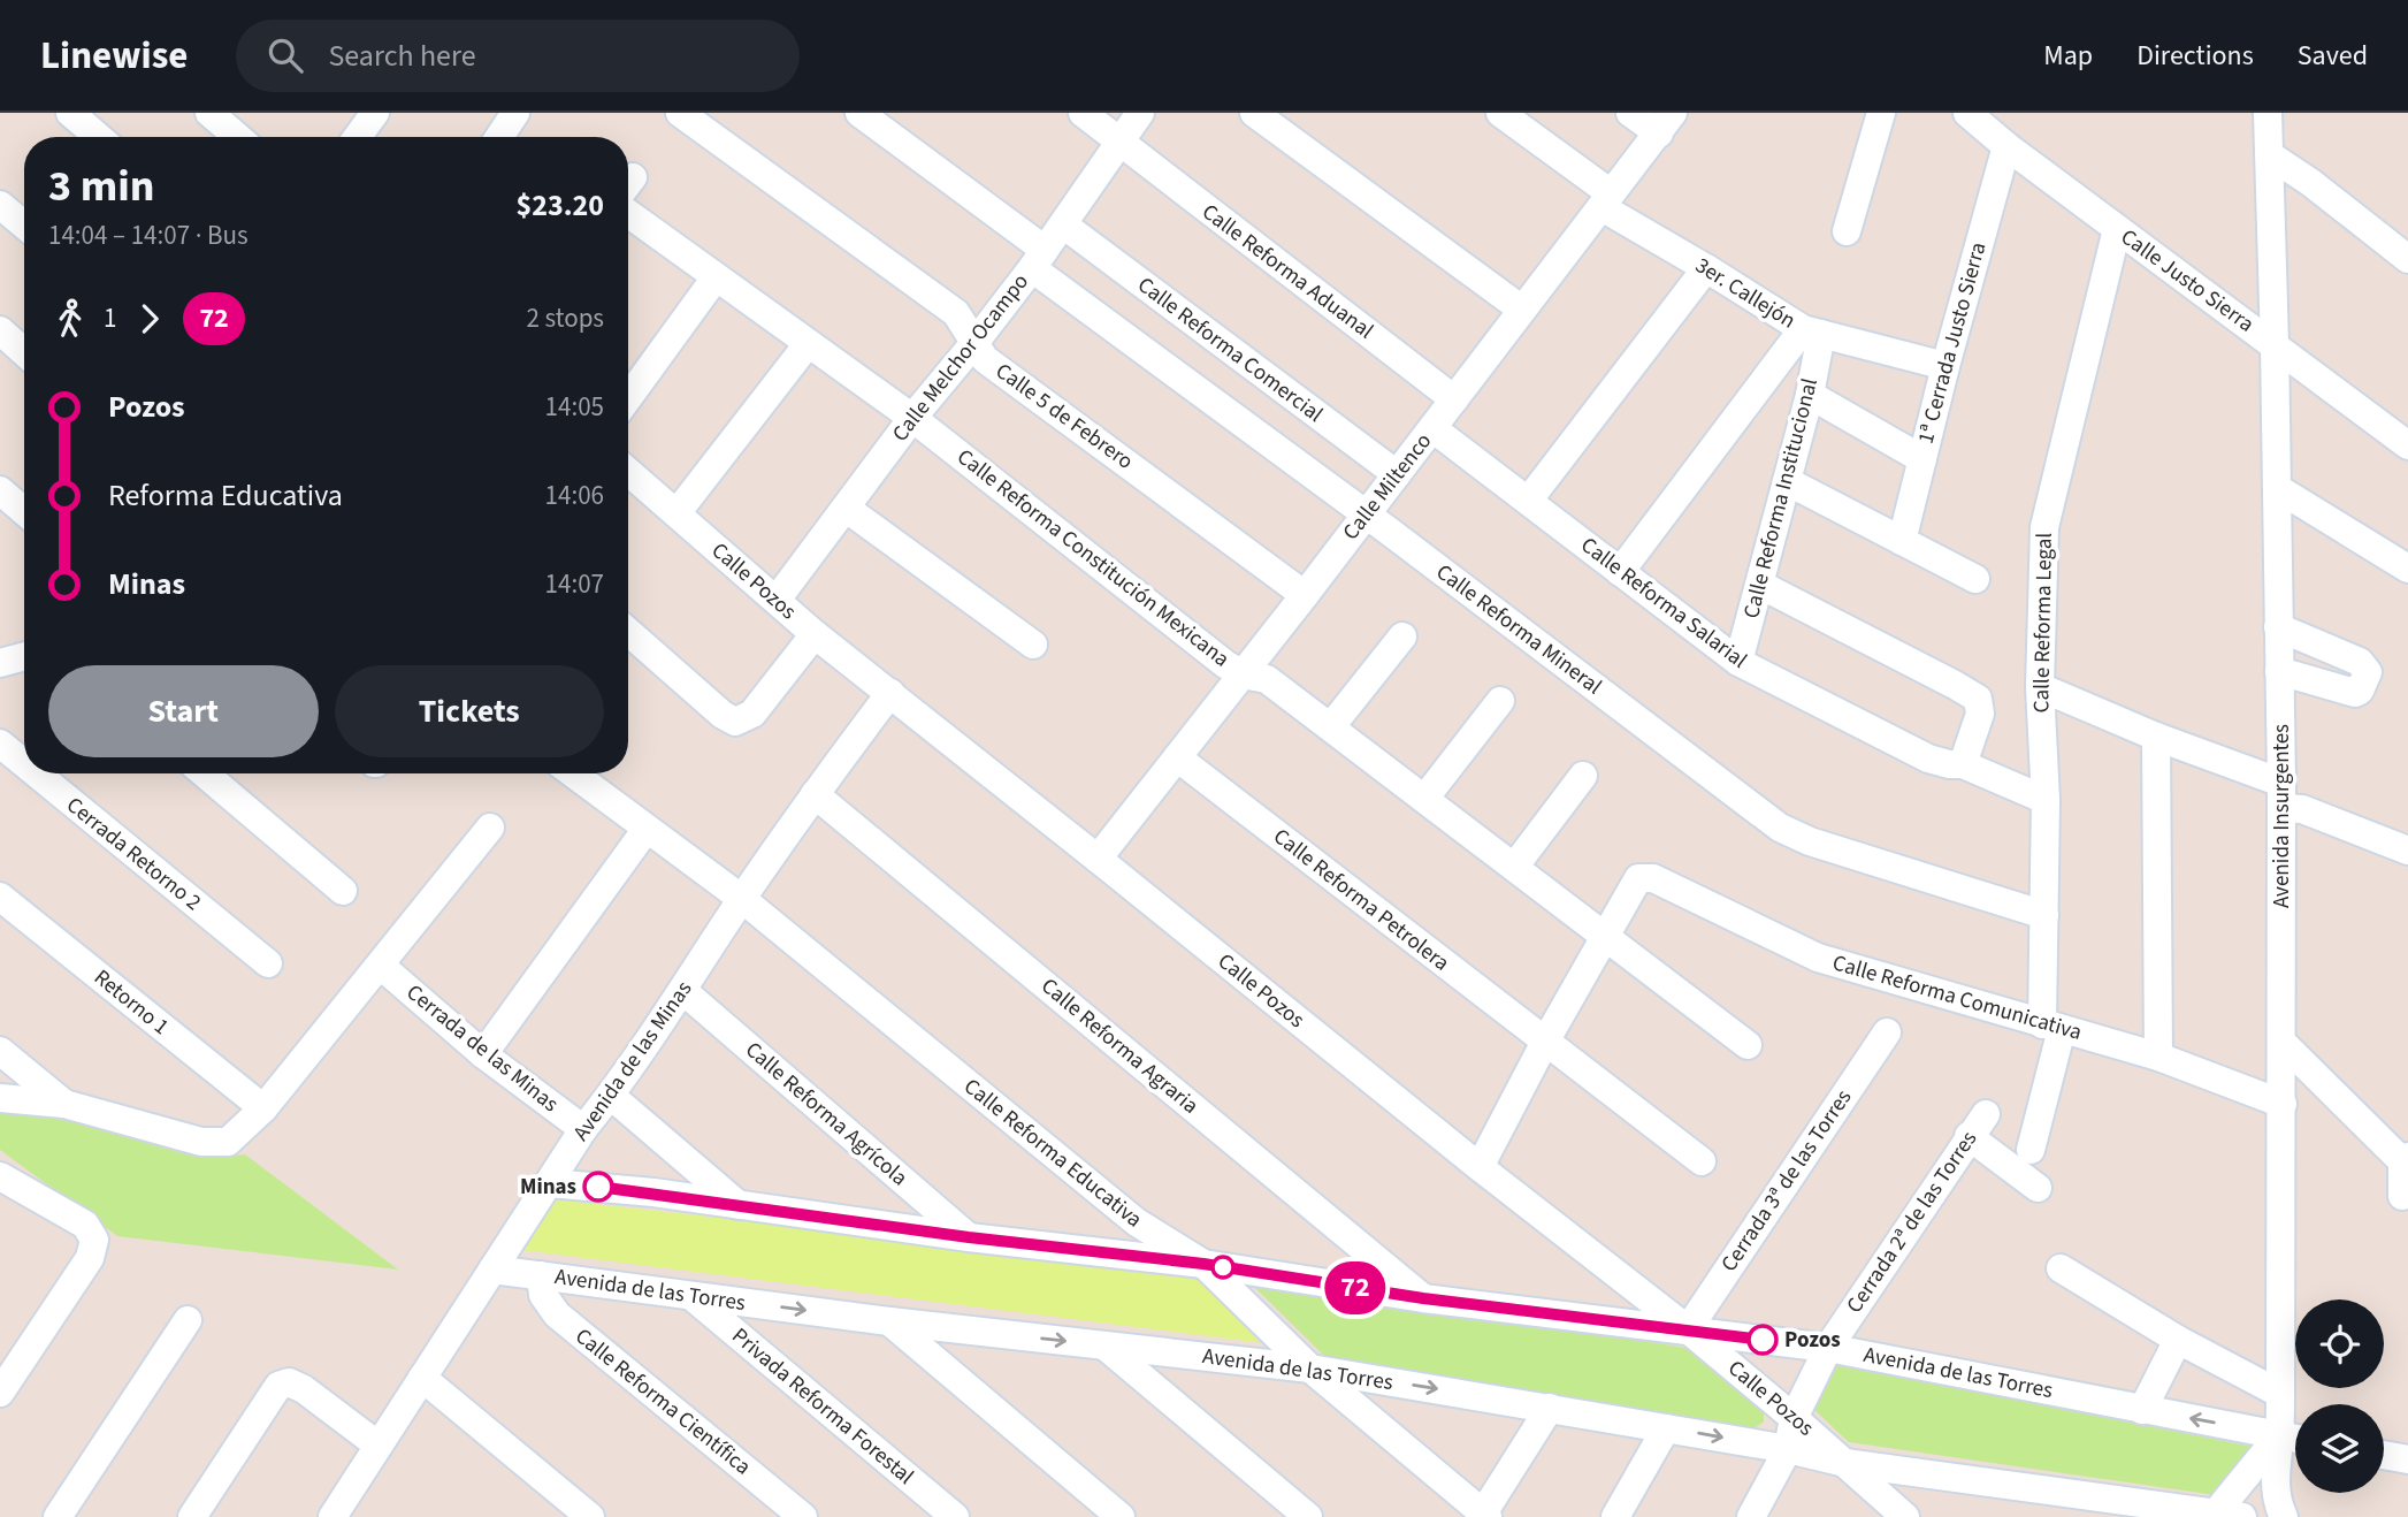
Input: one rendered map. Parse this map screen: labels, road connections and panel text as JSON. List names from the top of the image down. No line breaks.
{"streets":{"street":["Calle Reforma Aduanal","Calle Justo Sierra","3er. Callejón","1ª Cerrada Justo Sierra","Calle Reforma Comercial","Calle Melchor Ocampo","Calle 5 de Febrero","Calle Miltenco","Calle Reforma Institucional","Calle Reforma Constitución Mexicana","Calle Pozos","Calle Reforma Salarial","Calle Reforma Legal","Calle Reforma Mineral","Avenida Insurgentes","Cerrada Retorno 2","Calle Reforma Petrolera","Calle Reforma Comunicativa","Retorno 1","Calle Reforma Agraria","Cerrada de las Minas","Avenida de las Minas","Calle Reforma Agrícola","Calle Reforma Educativa","Cerrada 3ª de las Torres","Cerrada 2ª de las Torres","Avenida de las Torres","Calle Reforma Científica","Privada Reforma Forestal"]},"crossings":[["Calle Reforma Aduanal","Calle Melchor Ocampo"],["Calle Reforma Aduanal","Calle Miltenco"],["Calle Justo Sierra","1ª Cerrada Justo Sierra"],["Calle Justo Sierra","Calle Reforma Legal"],["Calle Justo Sierra","Avenida Insurgentes"],["3er. Callejón","1ª Cerrada Justo Sierra"],["3er. Callejón","Calle Miltenco"],["3er. Callejón","Calle Reforma Institucional"],["Calle Reforma Comercial","Calle Melchor Ocampo"],["Calle Reforma Comercial","Calle Miltenco"],["Calle Melchor Ocampo","Calle 5 de Febrero"],["Calle Melchor Ocampo","Calle Reforma Constitución Mexicana"],["Calle Melchor Ocampo","Calle Pozos"],["Calle Melchor Ocampo","Calle Reforma Mineral"],["Calle 5 de Febrero","Calle Miltenco"],["Calle Miltenco","Calle Reforma Constitución Mexicana"],["Calle Miltenco","Calle Pozos"],["Calle Miltenco","Calle Reforma Salarial"],["Calle Miltenco","Calle Reforma Mineral"],["Calle Miltenco","Calle Reforma Petrolera"],["Calle Reforma Institucional","Calle Reforma Salarial"],["Calle Reforma Constitución Mexicana","Calle Reforma Comunicativa"],["Calle Pozos","Avenida de las Minas"],["Calle Pozos","Cerrada 3ª de las Torres"],["Calle Pozos","Cerrada 2ª de las Torres"],["Calle Pozos","Avenida de las Torres"],["Calle Reforma Salarial","Calle Reforma Legal"],["Calle Reforma Legal","Calle Reforma Mineral"],["Calle Reforma Legal","Calle Reforma Comunicativa"],["Avenida Insurgentes","Calle Reforma Comunicativa"],["Avenida Insurgentes","Avenida de las Torres"],["Calle Reforma Agraria","Avenida de las Minas"],["Calle Reforma Agraria","Avenida de las Torres"],["Cerrada de las Minas","Avenida de las Minas"],["Avenida de las Minas","Calle Reforma Agrícola"],["Avenida de las Minas","Calle Reforma Educativa"],["Avenida de las Minas","Avenida de las Torres"],["Calle Reforma Agrícola","Avenida de las Torres"],["Calle Reforma Educativa","Avenida de las Torres"],["Cerrada 3ª de las Torres","Avenida de las Torres"],["Cerrada 2ª de las Torres","Avenida de las Torres"],["Avenida de las Torres","Calle Reforma Científica"],["Avenida de las Torres","Privada Reforma Forestal"]],"places":["Minas","Pozos"],"lines":["bus line 72"],"page":{"header":"Linewise","search":"Search here","nav":["Map","Directions","Saved"],"on_map":"72","heading":["3 min","14:04 – 14:07 · Bus","$23.20"],"legs":["1","72","2 stops"],"list":[{"name":"Pozos","value":"14:05"},{"name":"Reforma Educativa","value":"14:06"},{"name":"Minas","value":"14:07"}],"buttons":["Start","Tickets"]}}
